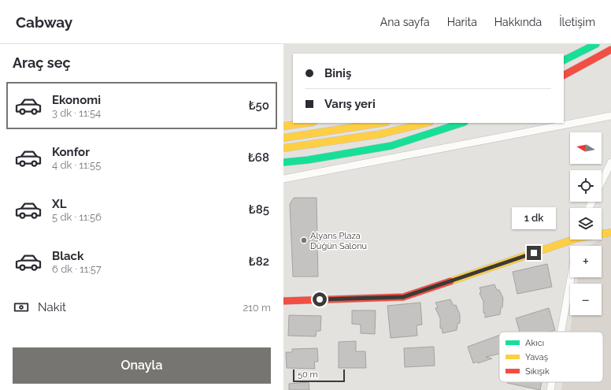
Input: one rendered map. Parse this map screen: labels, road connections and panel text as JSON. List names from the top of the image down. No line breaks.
{"places":["Alyans Plaza Düğün Salonu"],"legend":["Akıcı","Yavaş","Sıkışık"],"scale_bar":"50 m","north":"left","page":{"header":"Cabway","nav":["Ana sayfa","Harita","Hakkında","İletişim"],"heading":"Araç seç","banner":["Biniş","Varış yeri"],"list":[{"name":"Ekonomi","note":"3 dk · 11:54","value":"₺50"},{"name":"Konfor","note":"4 dk · 11:55","value":"₺68"},{"name":"XL","note":"5 dk · 11:56","value":"₺85"},{"name":"Black","note":"6 dk · 11:57","value":"₺82"}],"map_buttons":["+","−"],"bubble":"1 dk","pay":["Nakit","210 m"],"buttons":"Onayla","scale":"50 m"}}
